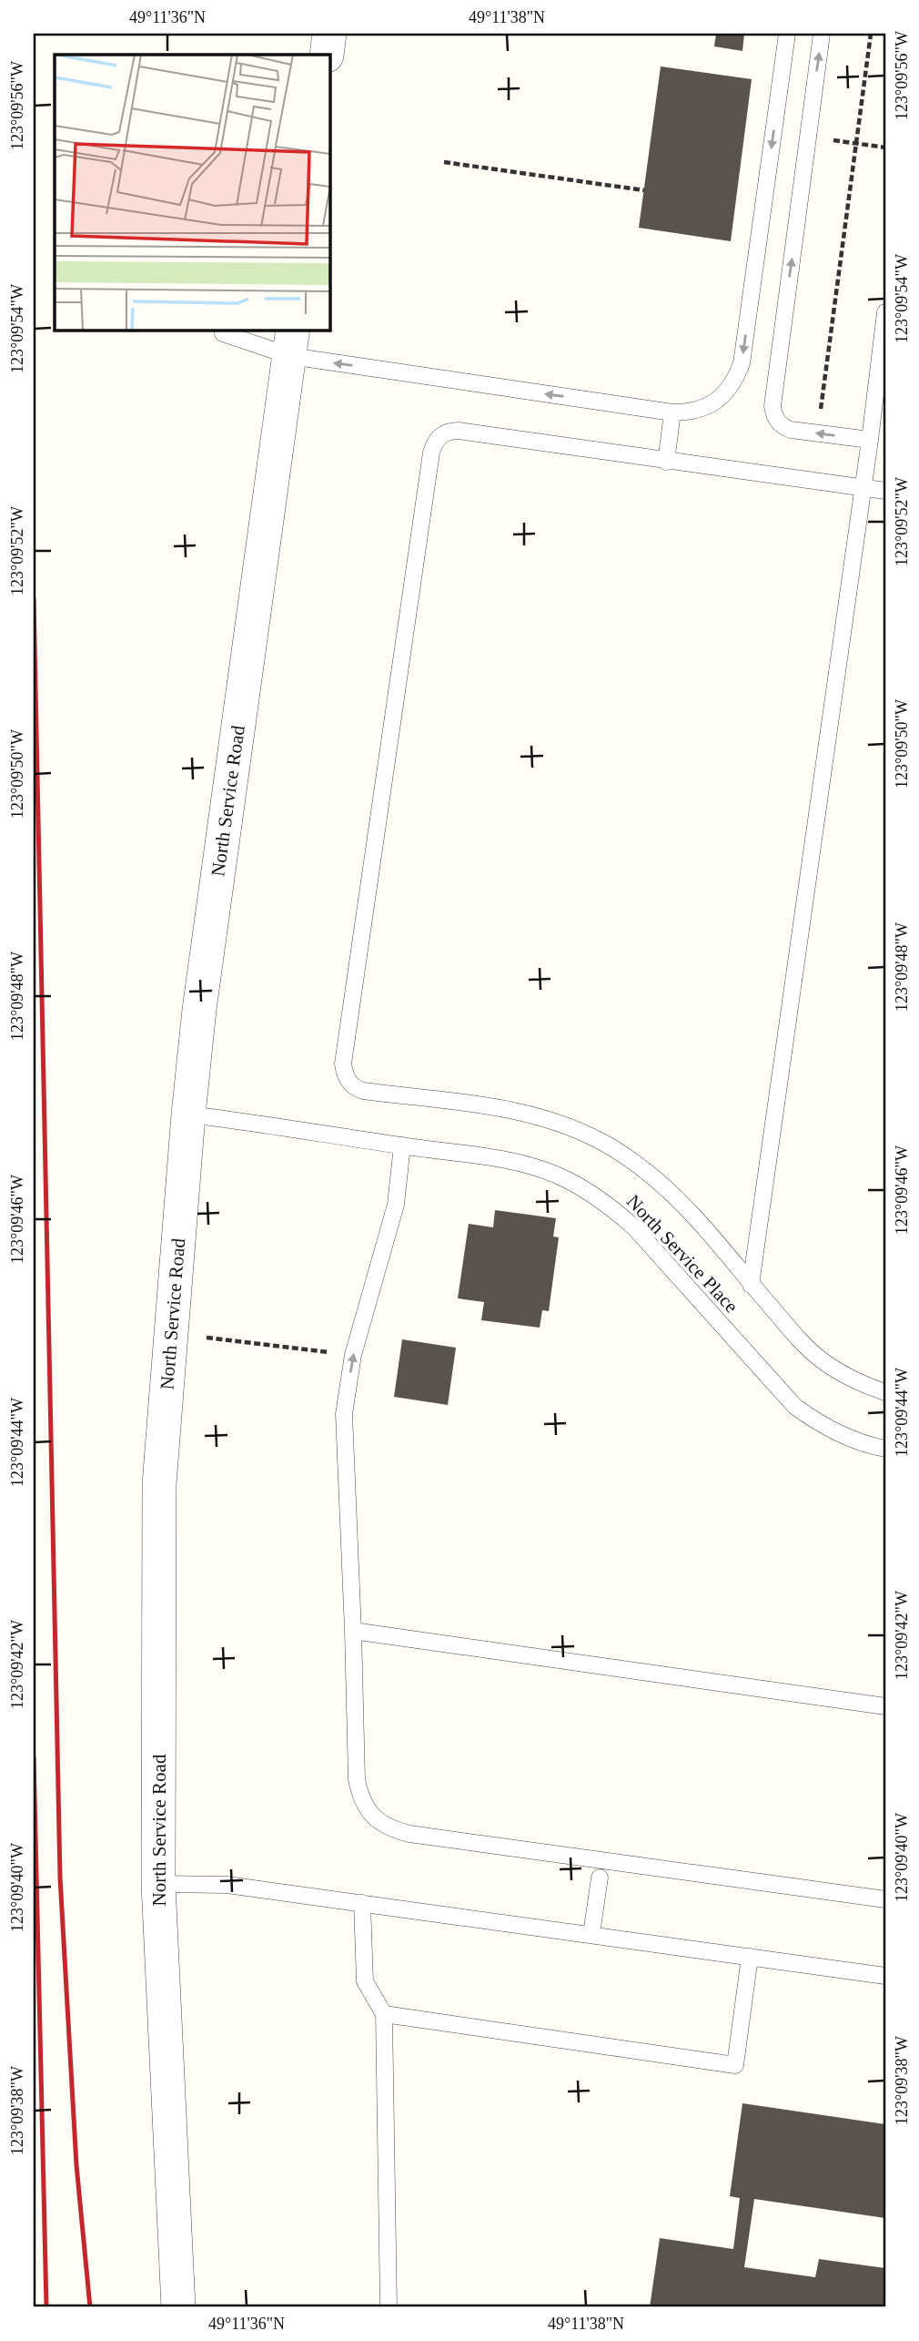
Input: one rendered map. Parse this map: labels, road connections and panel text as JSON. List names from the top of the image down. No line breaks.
{"streets":{"street":["North Service Road"],"lane":["North Service Place"]},"crossings":[["North Service Road","North Service Place"]],"coordinates":["49°11'36\"N","49°11'38\"N","123°09'56\"W","123°09'54\"W","123°09'52\"W","123°09'50\"W","123°09'48\"W","123°09'46\"W","123°09'44\"W","123°09'42\"W","123°09'40\"W","123°09'38\"W"]}
